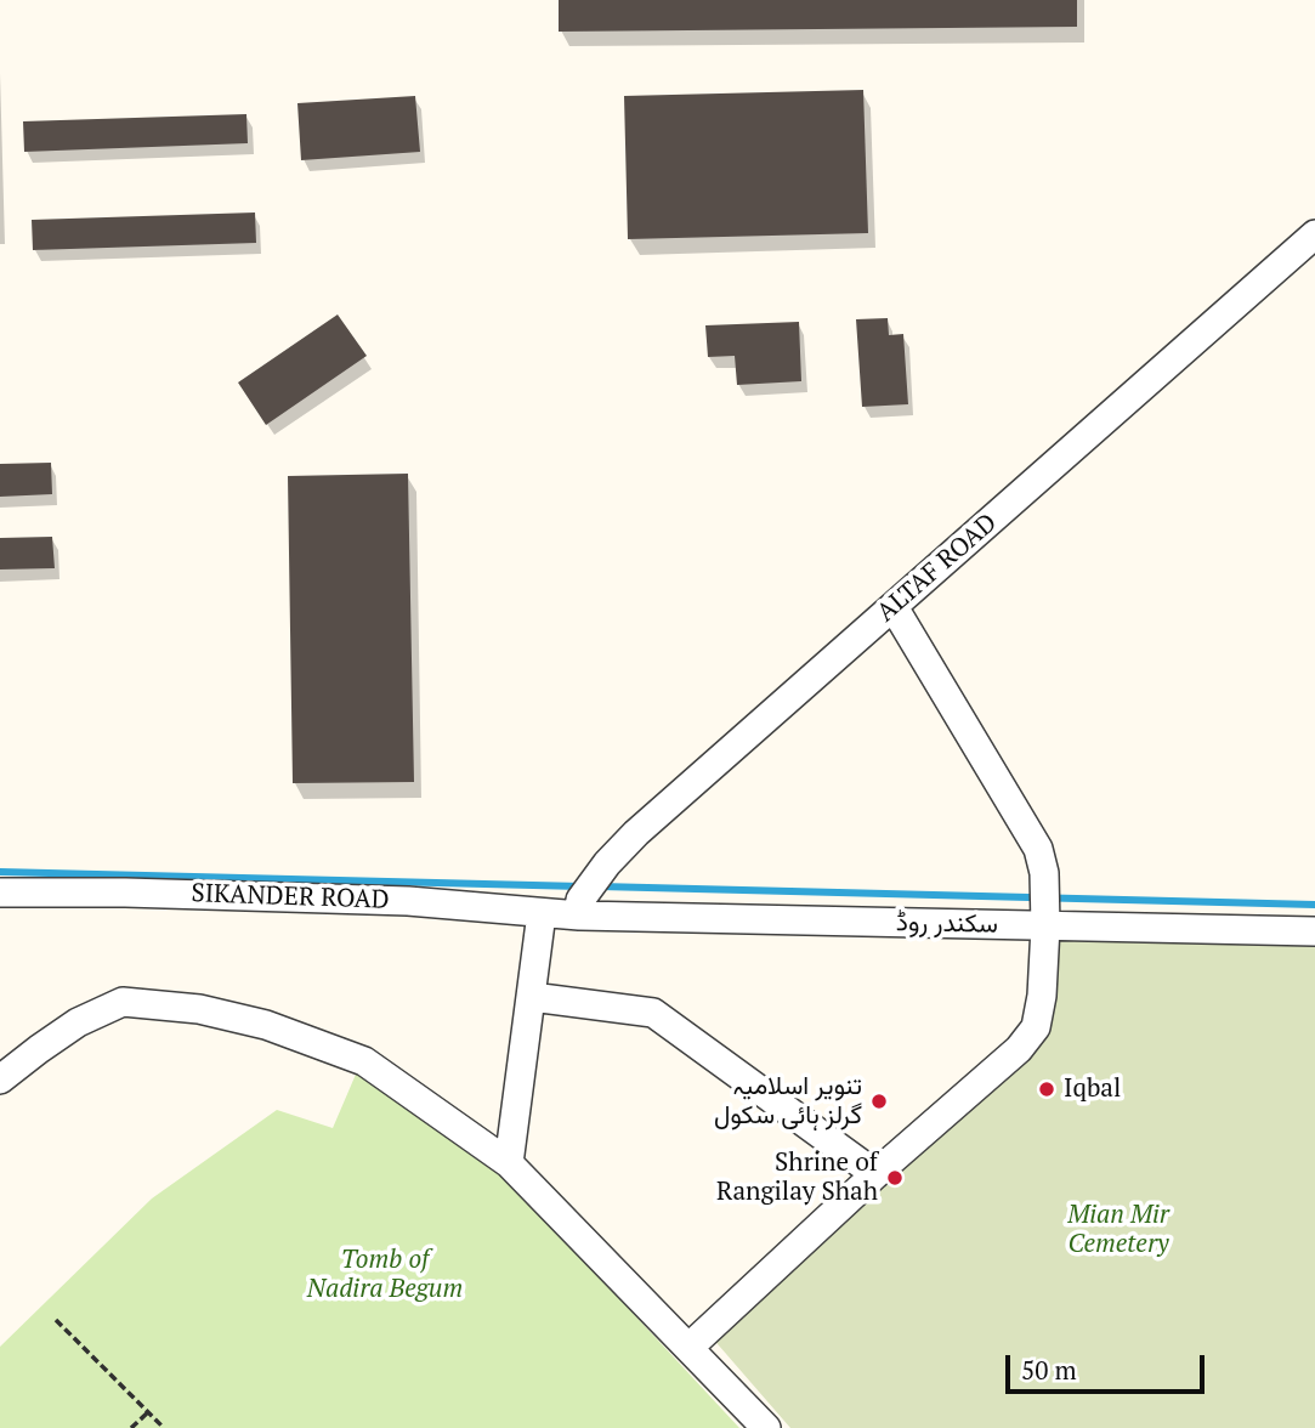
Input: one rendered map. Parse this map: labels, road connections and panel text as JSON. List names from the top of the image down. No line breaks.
{"streets":{"street":["ALTAF ROAD","SIKANDER ROAD","سکندر روڈ"]},"crossings":[["ALTAF ROAD","SIKANDER ROAD"],["ALTAF ROAD","سکندر روڈ"],["SIKANDER ROAD","سکندر روڈ"]],"parks":["Mian Mir Cemetery","Tomb of Nadira Begum"],"places":["Iqbal","تنویر اسلامیہ گرلز ہائی سکول","Shrine of Rangilay Shah"],"scale_bar":"50 m"}
